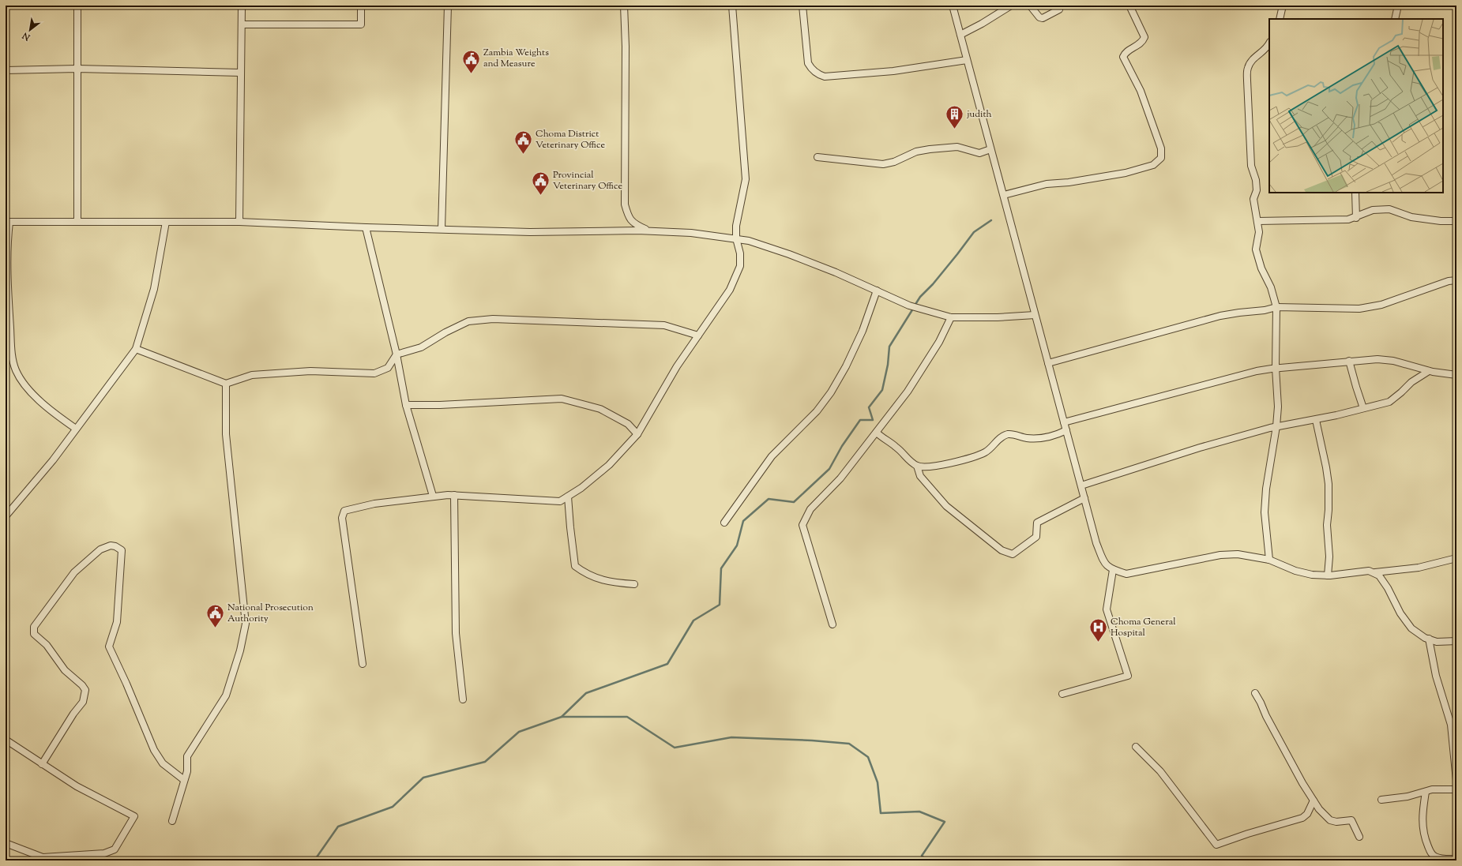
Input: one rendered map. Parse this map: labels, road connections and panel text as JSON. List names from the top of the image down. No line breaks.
{"places":{"public building":["Zambia Weights and Measure","Choma District Veterinary Office","Provincial Veterinary Office","National Prosecution Authority"],"building":["judith"],"hospital":["Choma General Hospital"]},"north":"bottom left"}
